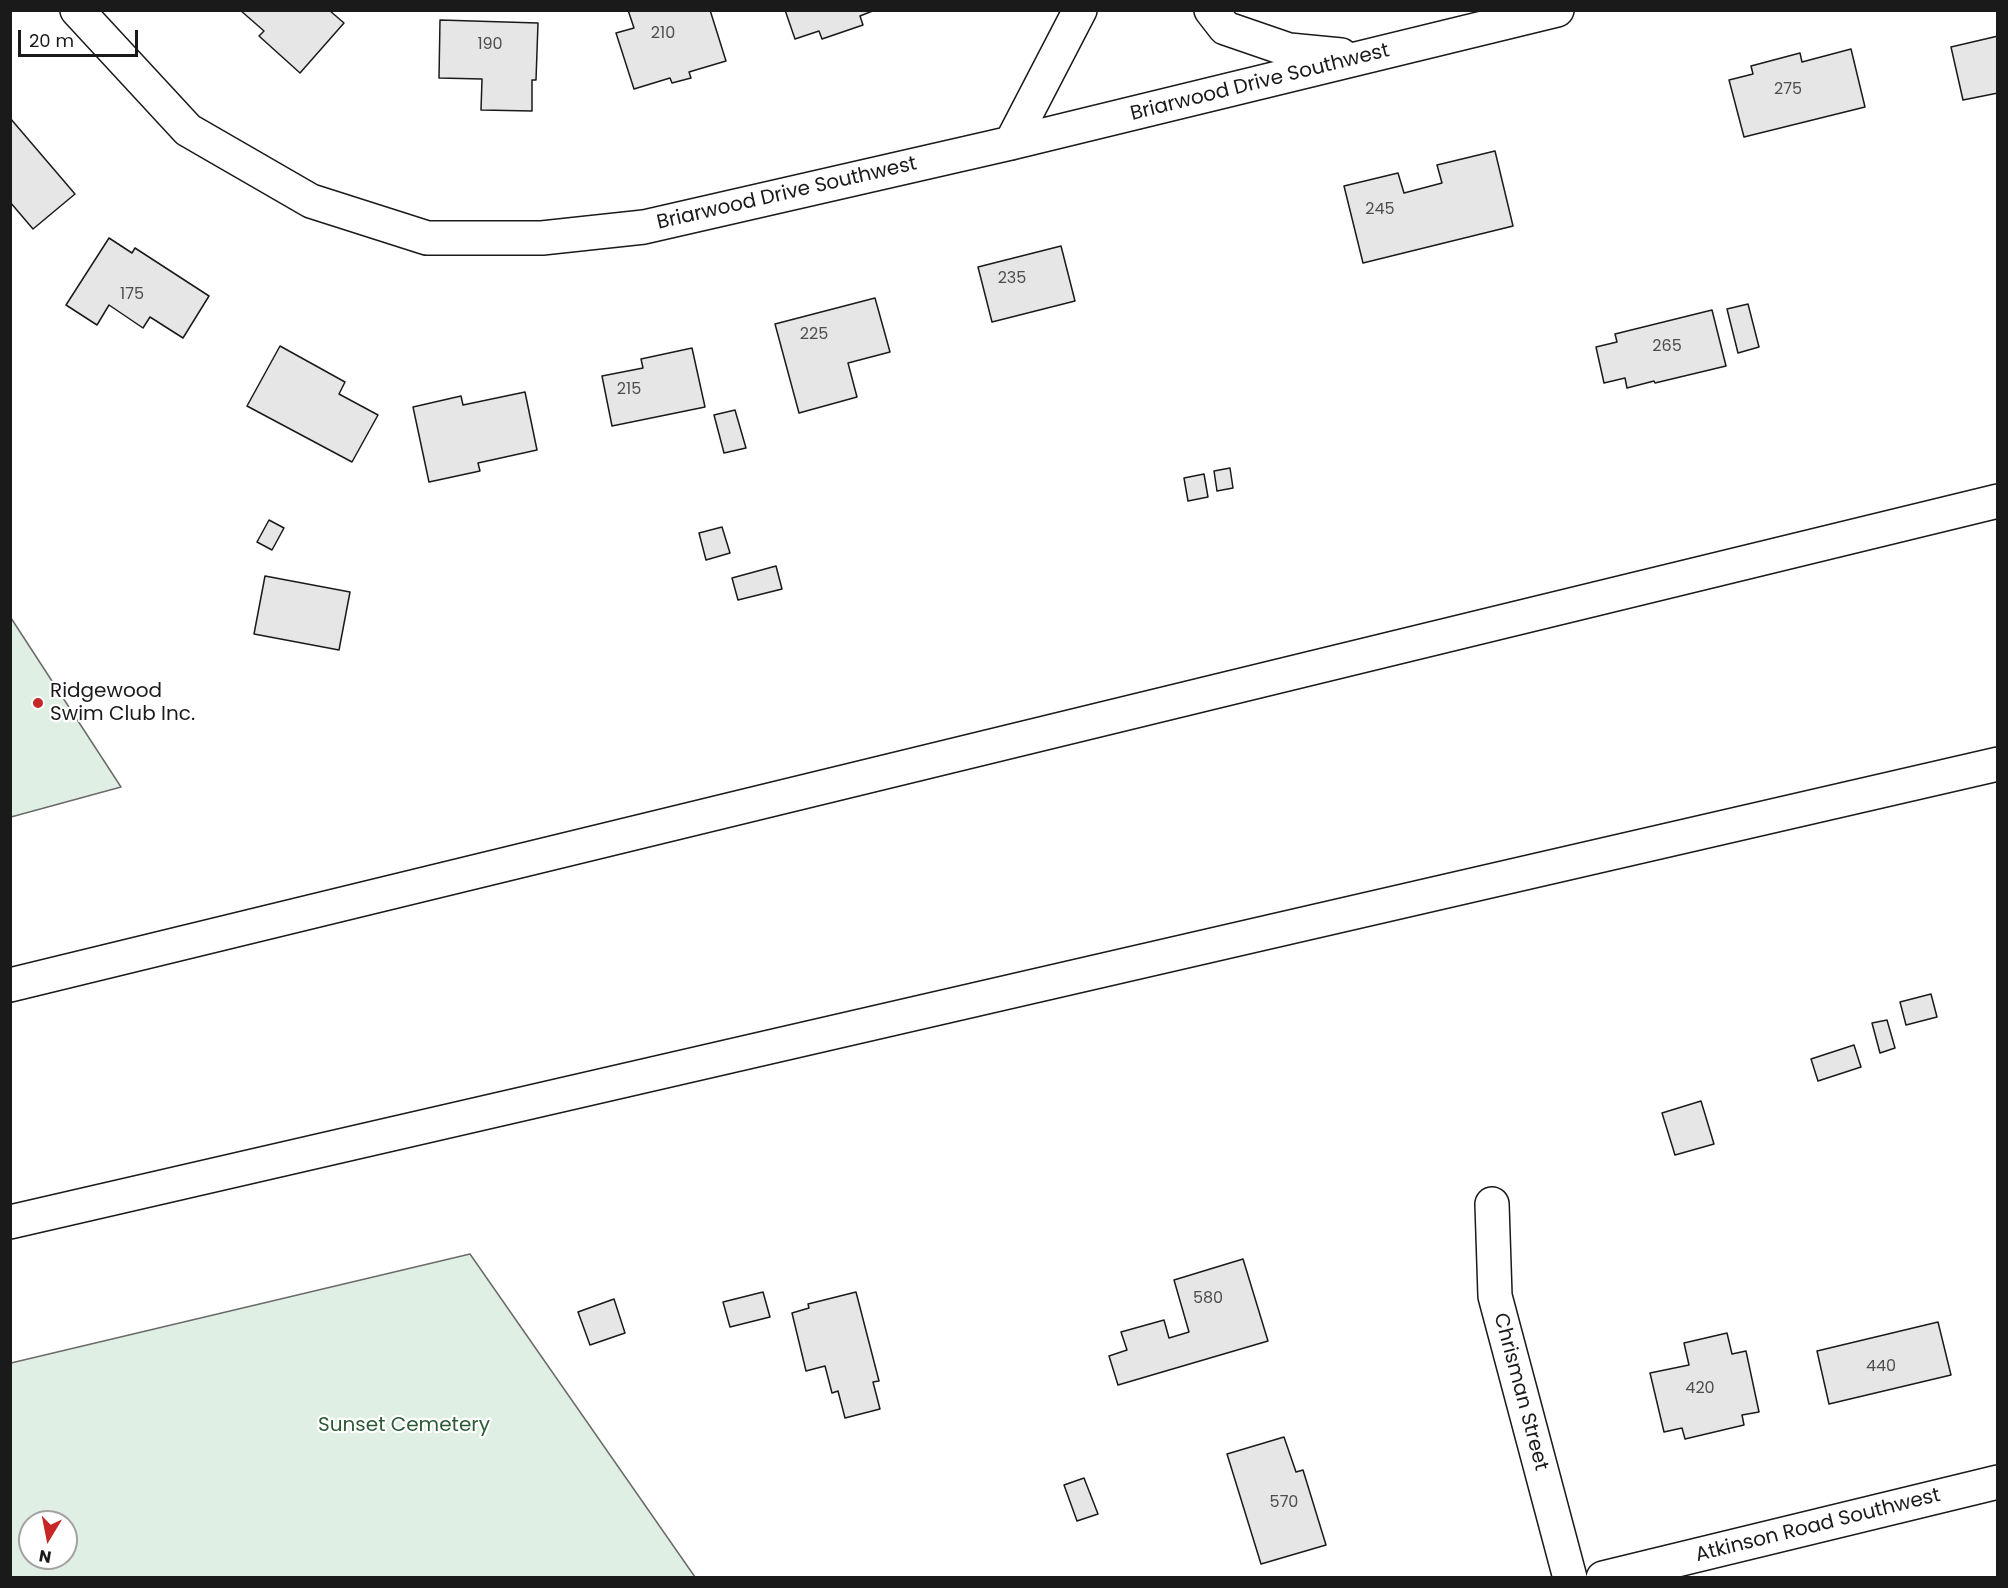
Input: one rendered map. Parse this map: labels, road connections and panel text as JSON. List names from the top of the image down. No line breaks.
{"streets":{"main road":["Briarwood Drive Southwest","Chrisman Street","Atkinson Road Southwest"]},"parks":["Sunset Cemetery"],"places":["Ridgewood Swim Club Inc."],"house_numbers":["210","190","275","245","235","175","225","265","215","580","440","420","570"],"scale_bar":"20 m","north":"bottom"}
